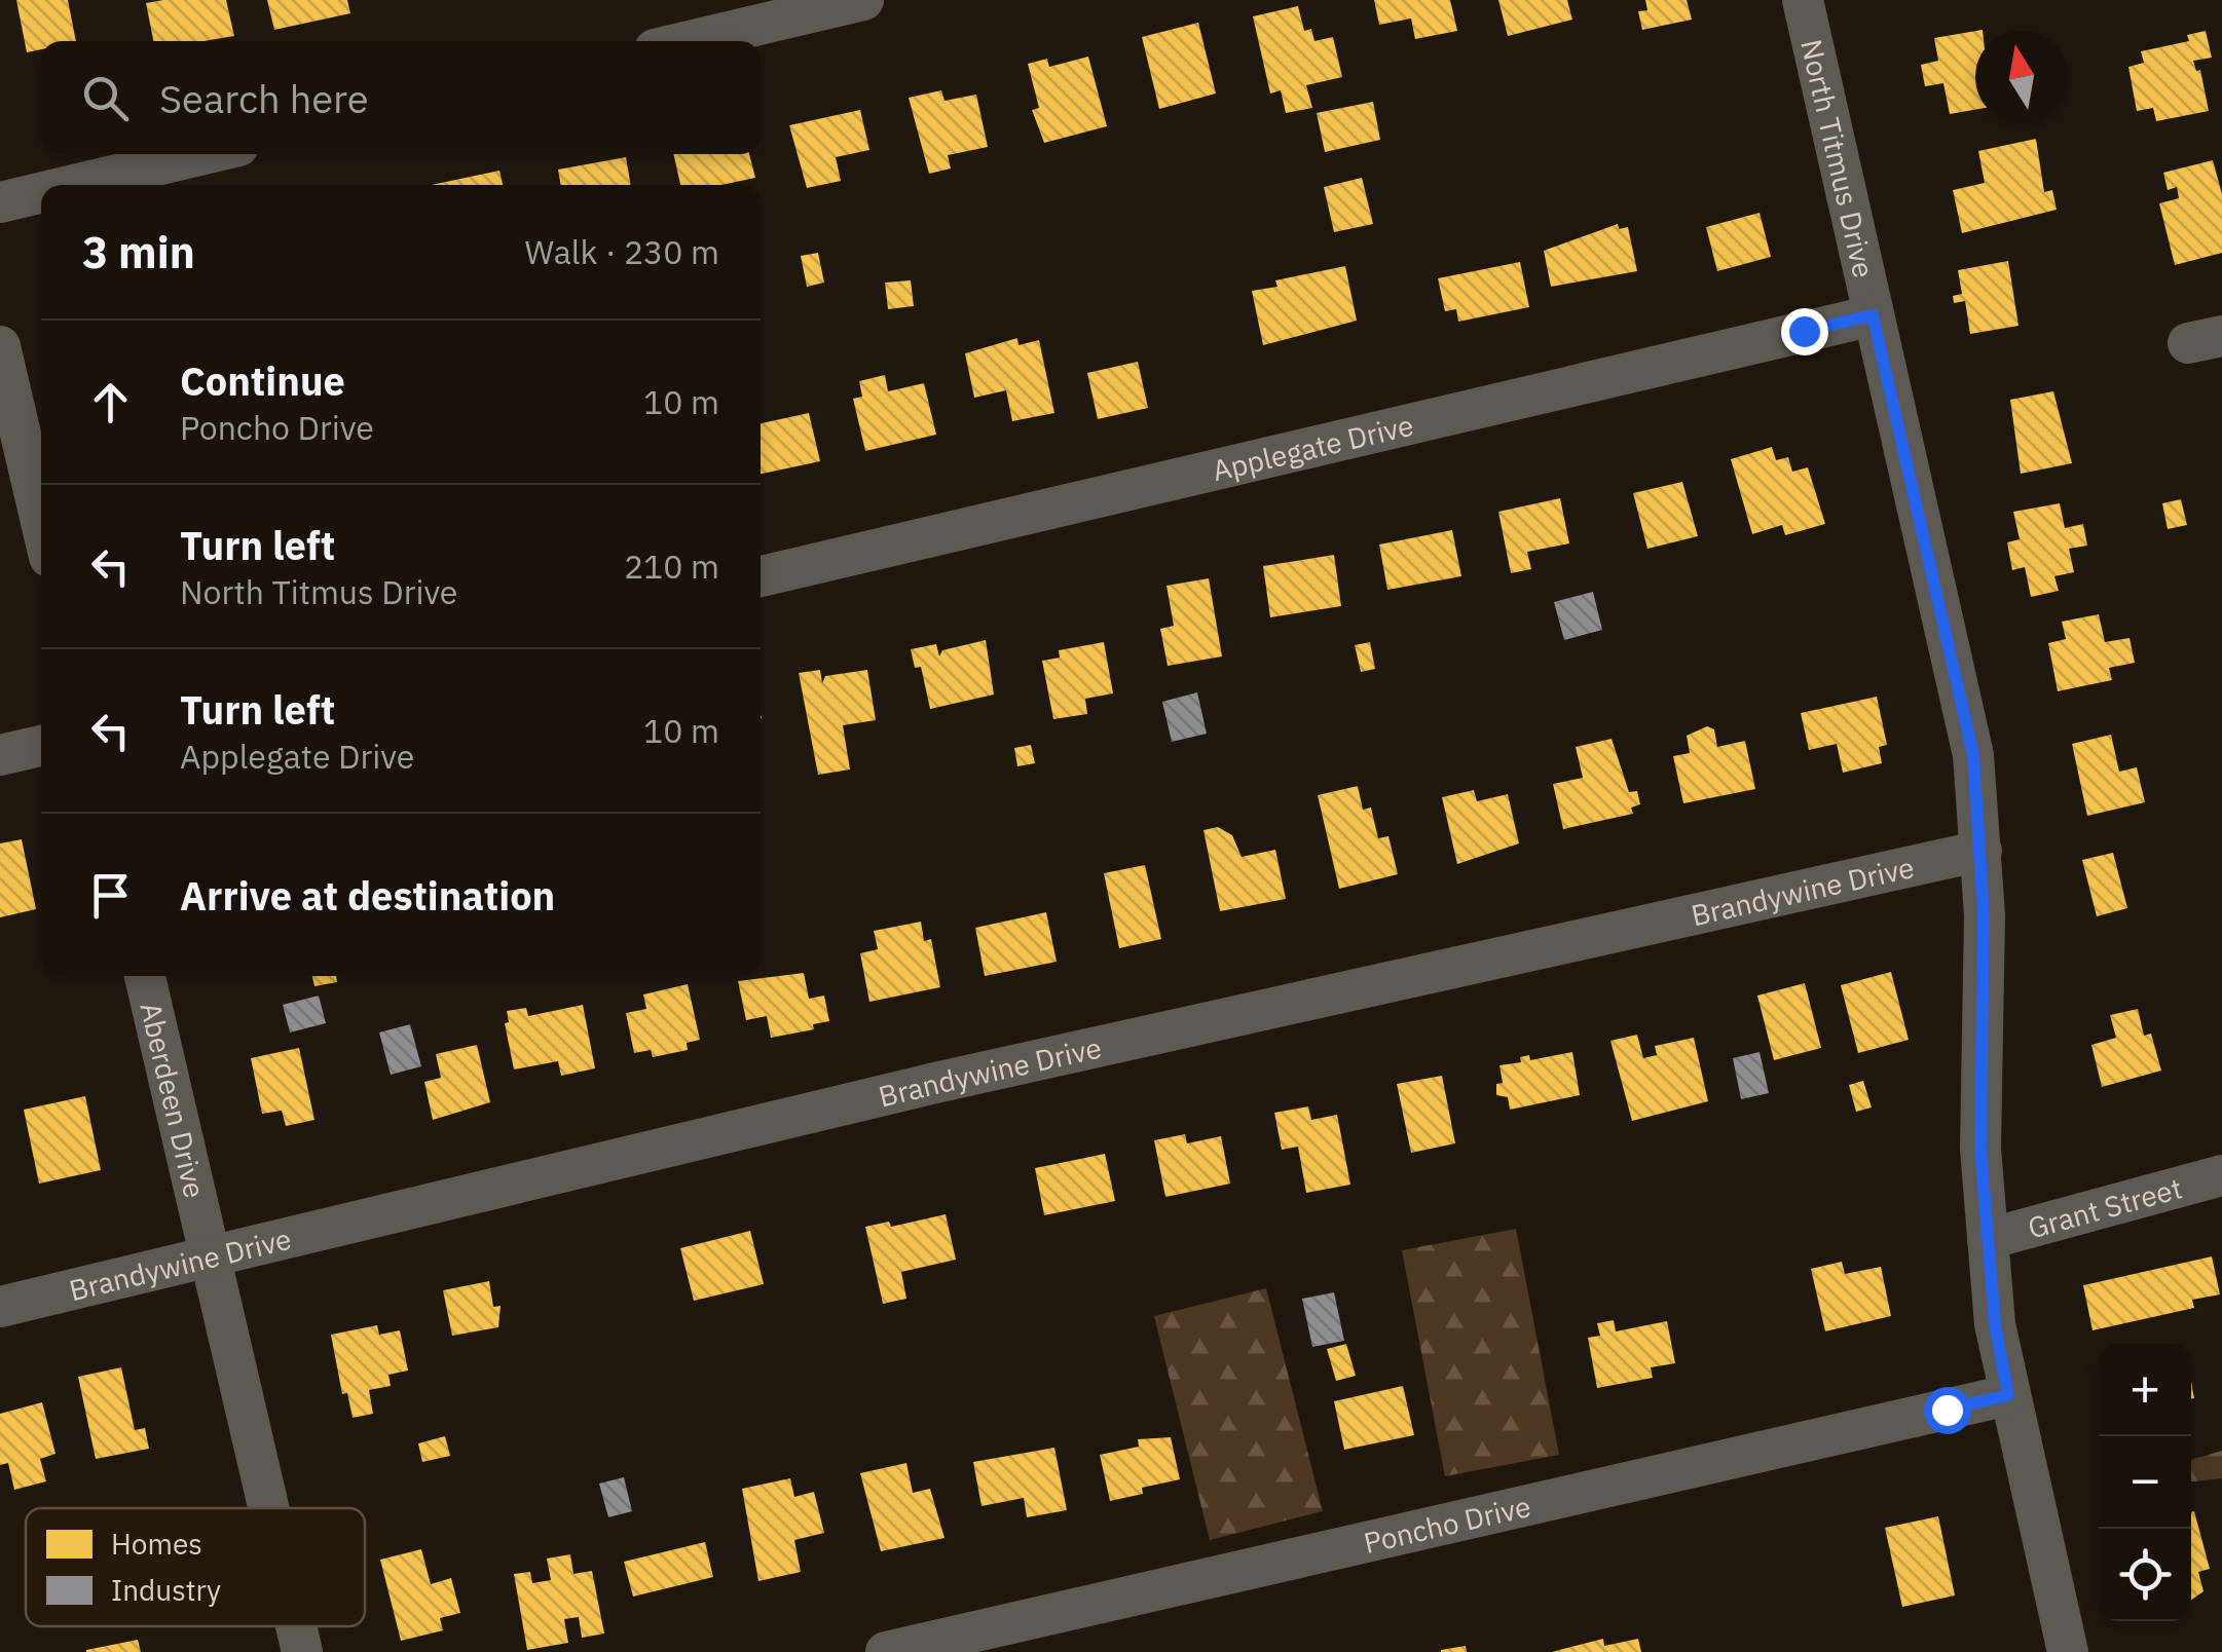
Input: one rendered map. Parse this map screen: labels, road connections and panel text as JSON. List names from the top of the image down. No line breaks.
{"streets":{"street":["North Titmus Drive","Applegate Drive","Brandywine Drive","Aberdeen Drive","Grant Street","Poncho Drive"]},"crossings":[["North Titmus Drive","Applegate Drive"],["North Titmus Drive","Brandywine Drive"],["North Titmus Drive","Grant Street"],["North Titmus Drive","Poncho Drive"],["Brandywine Drive","Aberdeen Drive"]],"legend":["Homes","Industry"],"north":"top","page":{"search":"Search here","heading":["3 min","Walk · 230 m"],"list":[["Continue","Poncho Drive","10 m"],["Turn left","North Titmus Drive","210 m"],["Turn left","Applegate Drive","10 m"],"Arrive at destination"],"map_buttons":["+","−"]}}
